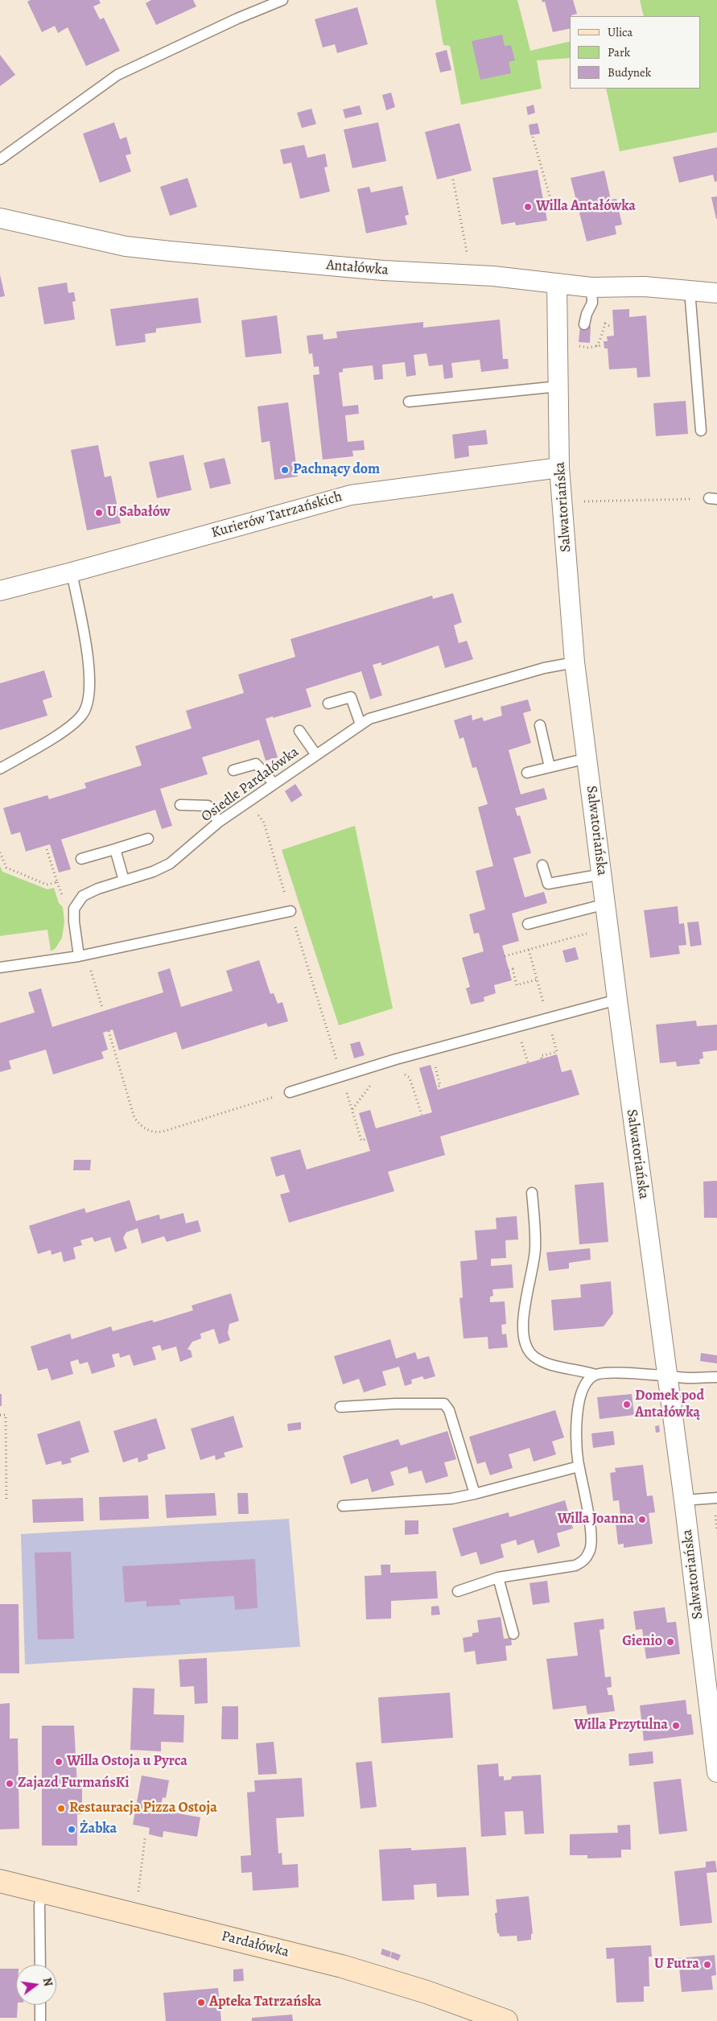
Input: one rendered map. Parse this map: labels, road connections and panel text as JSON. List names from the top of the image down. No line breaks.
{"streets":{"street":["Antałówka","Salwatoriańska","Kurierów Tatrzańskich","Pardałówka"],"lane":["Osiedle Pardałówka"]},"crossings":[["Antałówka","Salwatoriańska"],["Salwatoriańska","Kurierów Tatrzańskich"],["Salwatoriańska","Osiedle Pardałówka"]],"places":["Willa Antałówka","Pachnący dom","U Sabałów","Domek pod Antałówką","Willa Joanna","Gienio","Willa Przytulna","Willa Ostoja u Pyrca","Zajazd FurmańsKi","Restauracja Pizza Ostoja","Żabka","U Futra","Apteka Tatrzańska"],"legend":["Ulica","Park","Budynek"],"north":"right"}
